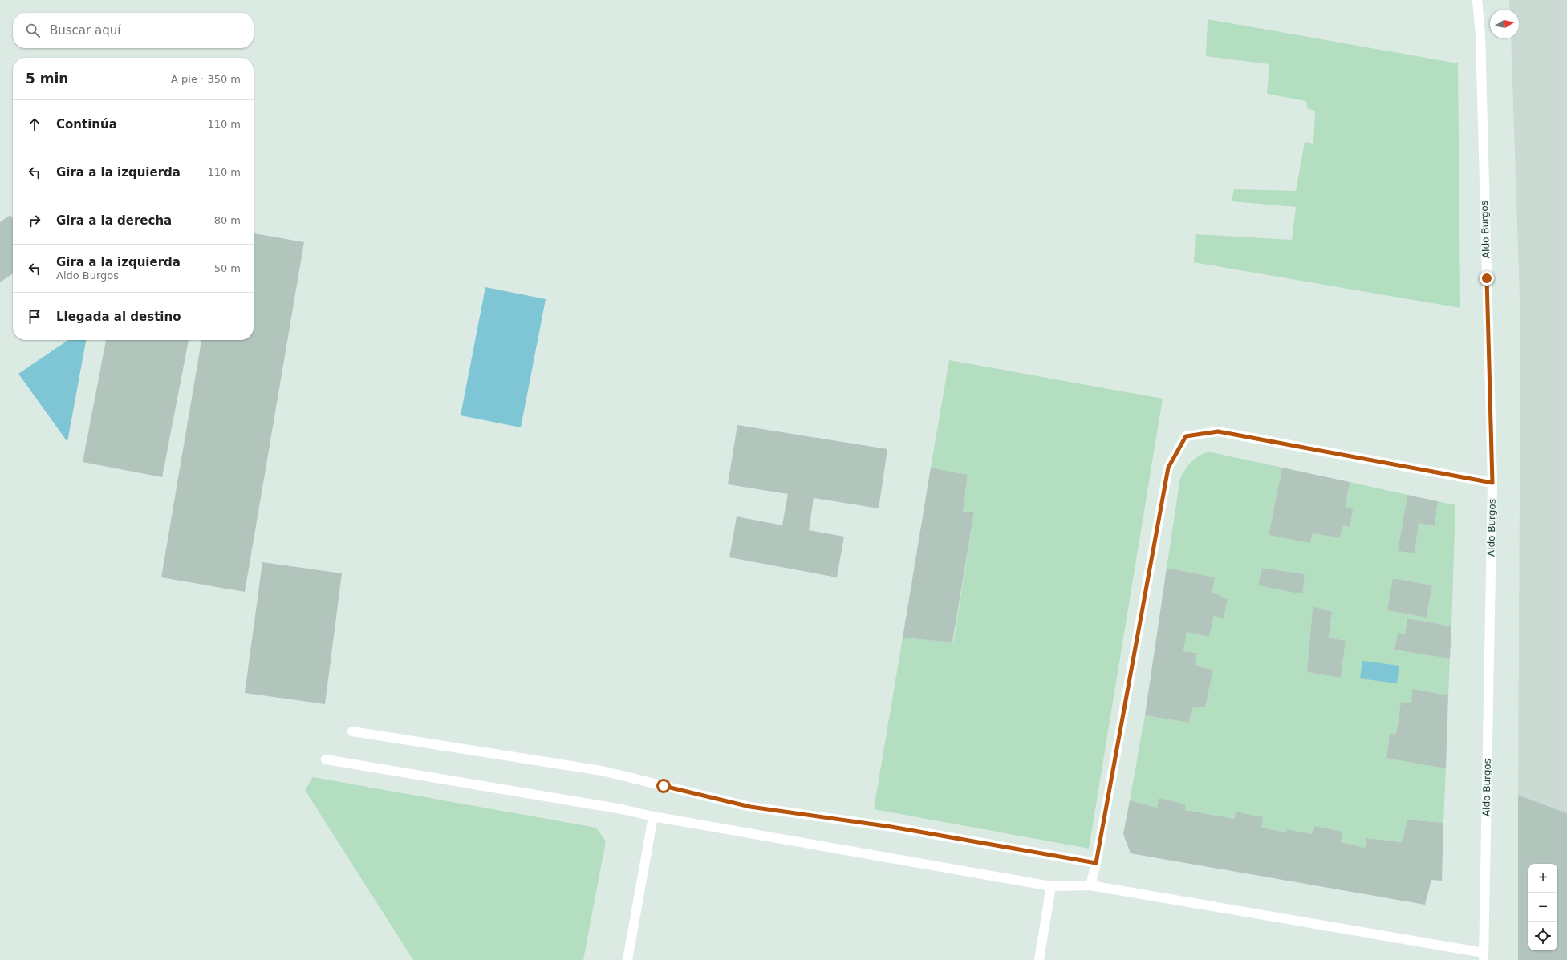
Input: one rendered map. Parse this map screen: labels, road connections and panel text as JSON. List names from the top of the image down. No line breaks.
{"streets":{"street":["Aldo Burgos"]},"north":"right","page":{"search":"Buscar aquí","heading":["5 min","A pie · 350 m"],"list":[["Continúa","110 m"],["Gira a la izquierda","110 m"],["Gira a la derecha","80 m"],["Gira a la izquierda","Aldo Burgos","50 m"],"Llegada al destino"],"map_buttons":["+","−"]}}
